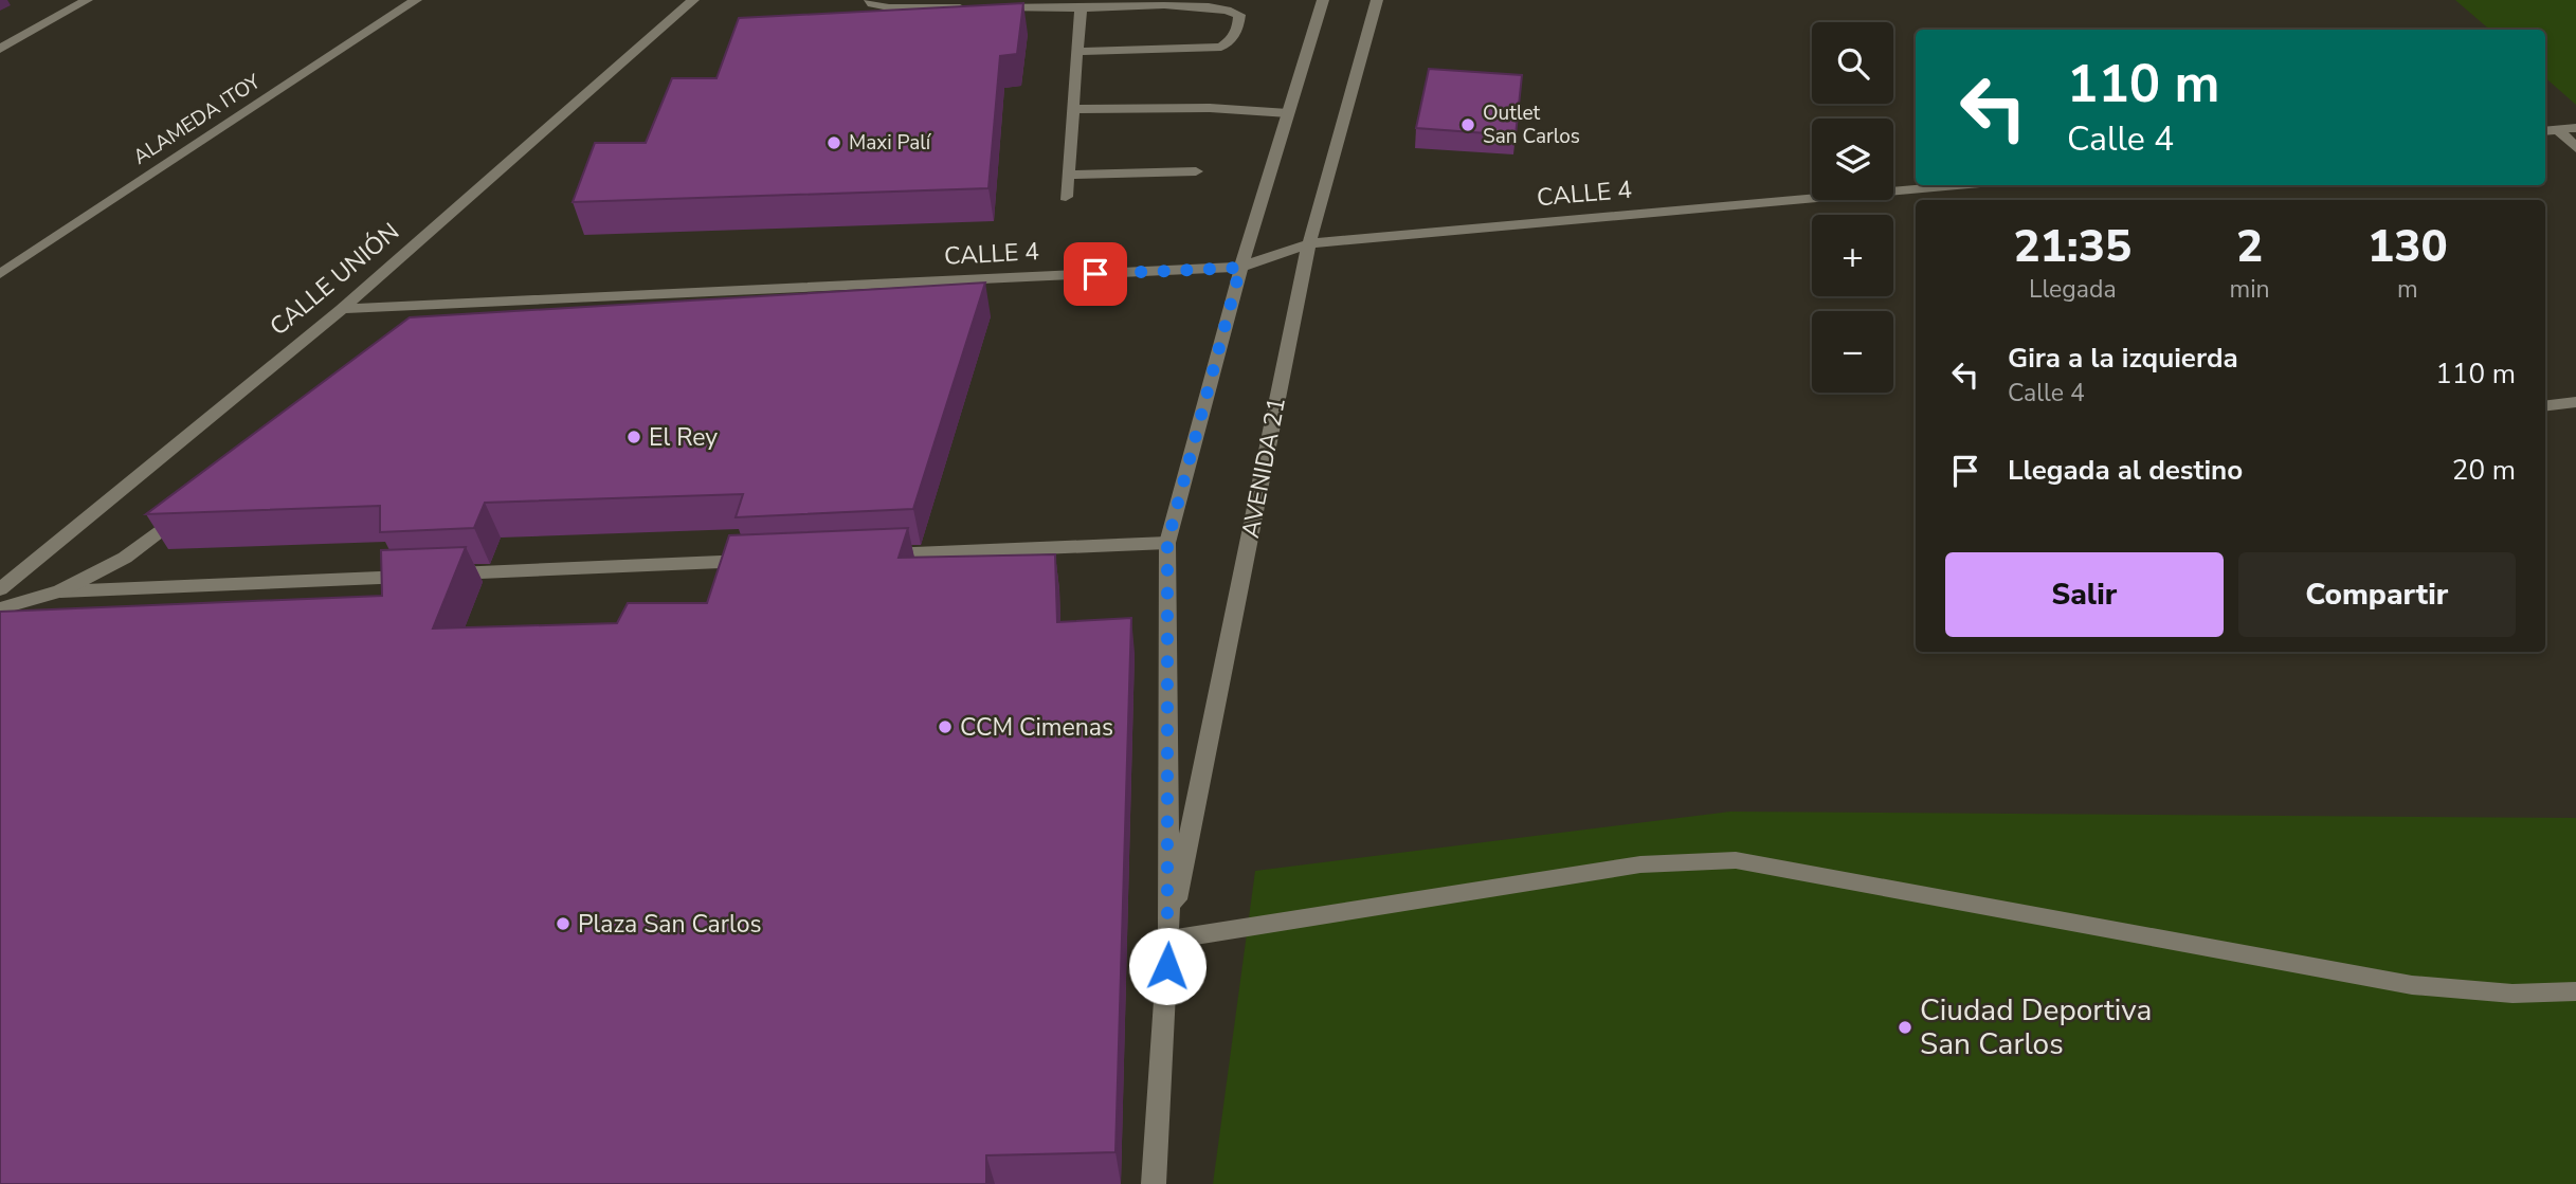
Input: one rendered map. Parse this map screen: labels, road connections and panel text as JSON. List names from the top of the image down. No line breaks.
{"streets":{"street":["ALAMEDA ITOY","CALLE 4","CALLE UNIÓN","AVENIDA 21"]},"crossings":[["CALLE 4","CALLE UNIÓN"],["CALLE 4","AVENIDA 21"]],"places":["Outlet San Carlos","Maxi Palí","El Rey","CCM Cimenas","Plaza San Carlos","Ciudad Deportiva San Carlos"],"page":{"map_buttons":["+","−"],"turn":["110 m","Calle 4"],"eta":["21:35","Llegada","2","min","130","m"],"list":[{"name":"Gira a la izquierda","note":"Calle 4","value":"110 m"},{"name":"Llegada al destino","value":"20 m"}],"buttons":["Salir","Compartir"]}}
